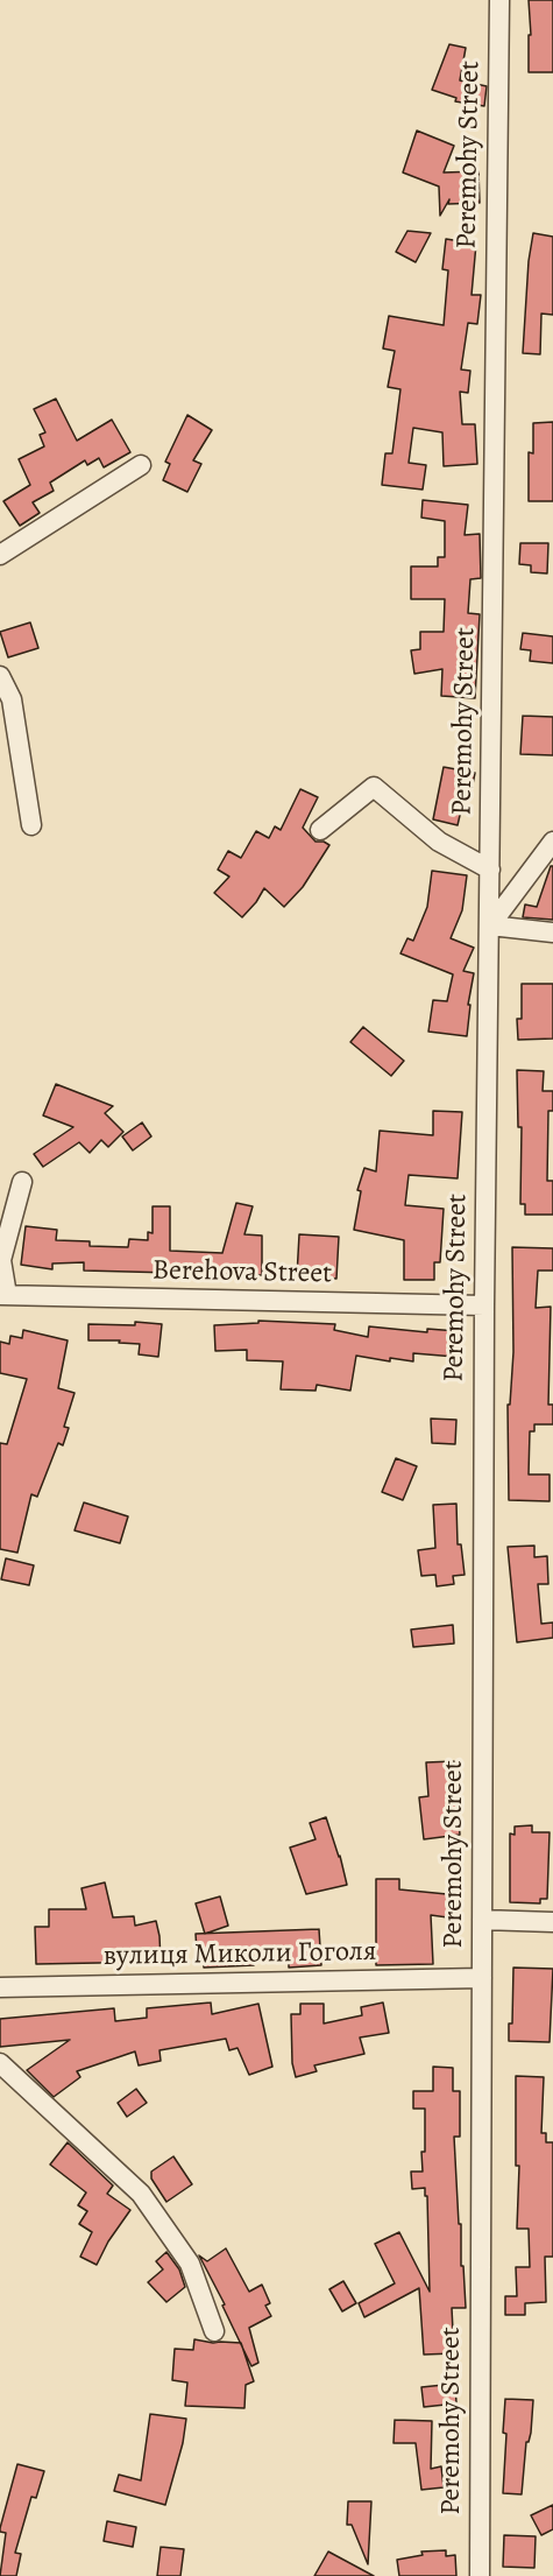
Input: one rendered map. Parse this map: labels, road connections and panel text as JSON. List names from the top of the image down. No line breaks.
{"streets":{"street":["Peremohy Street","Berehova Street","вулиця Миколи Гоголя"]},"crossings":[["Peremohy Street","Berehova Street"],["Peremohy Street","вулиця Миколи Гоголя"]]}
